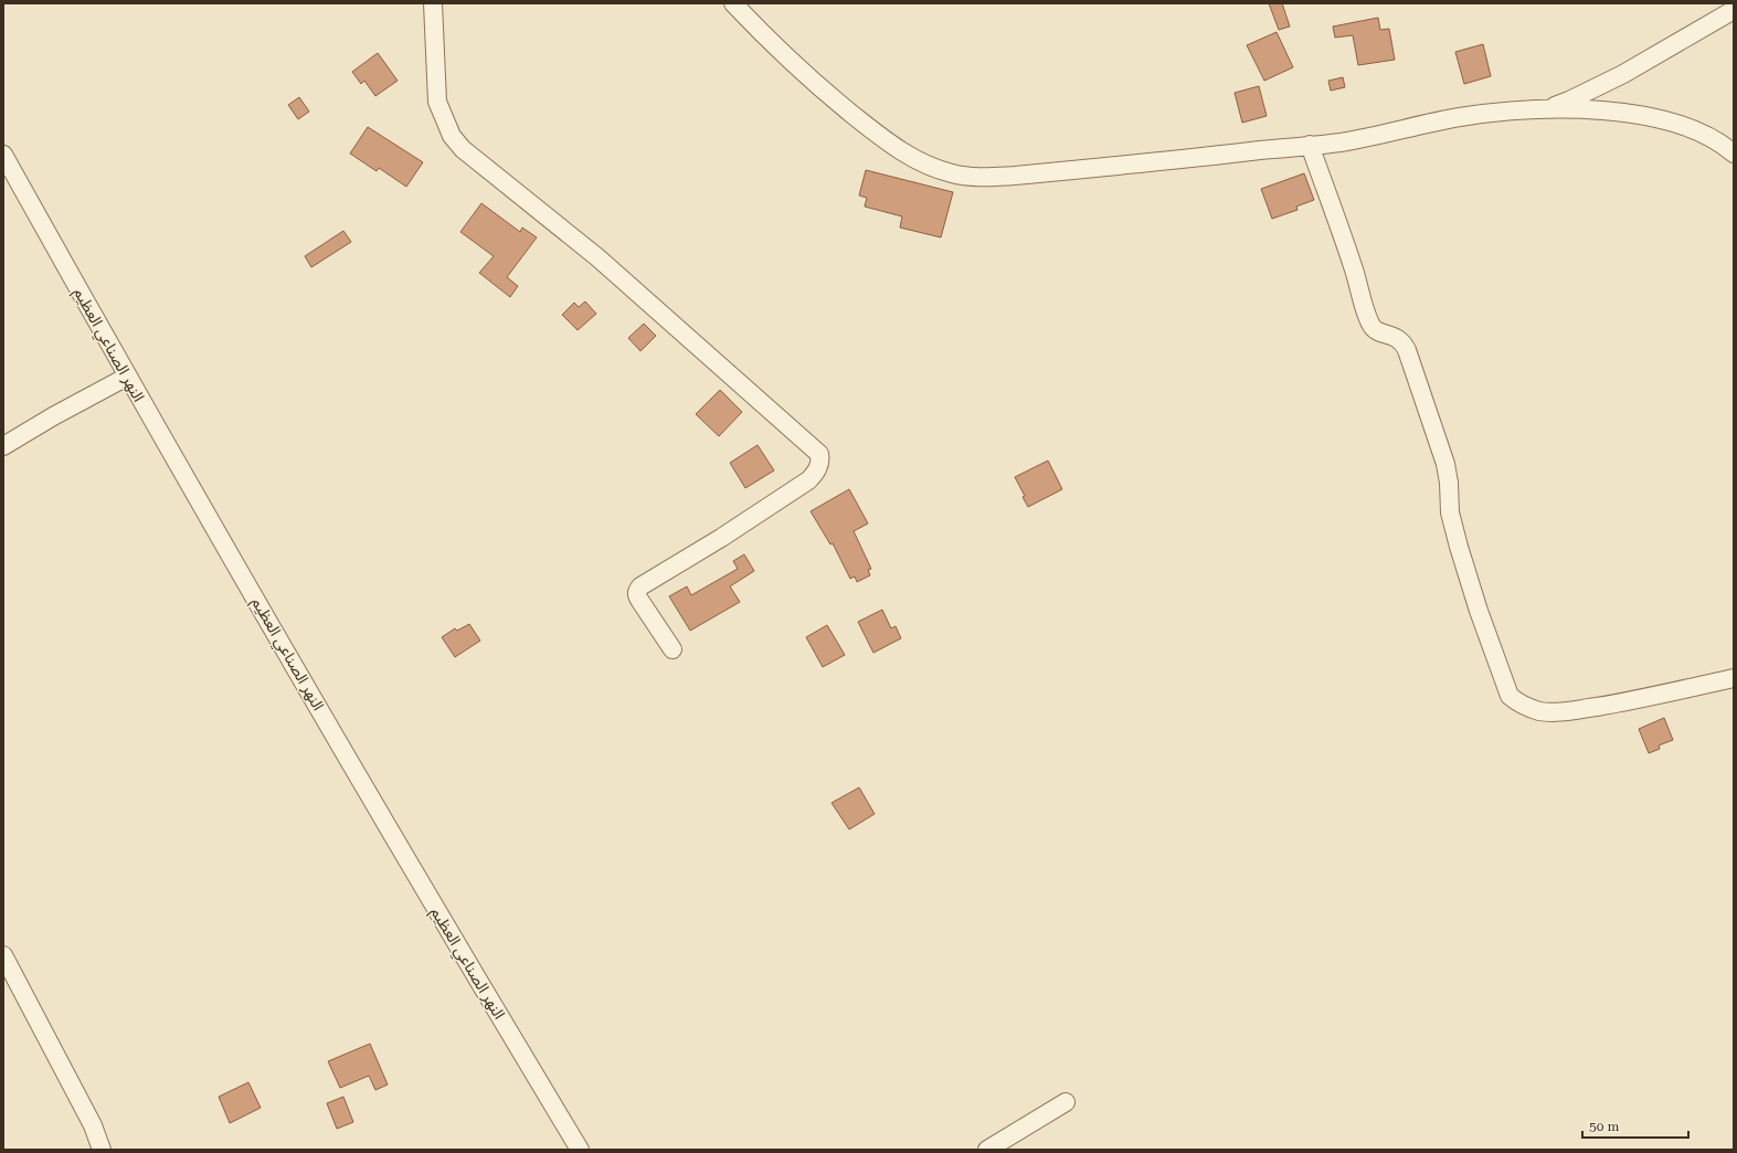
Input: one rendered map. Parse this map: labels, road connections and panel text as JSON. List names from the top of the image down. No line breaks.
{"streets":{"street":["النهر الصناعي العظيم"]},"scale_bar":"50 m"}
